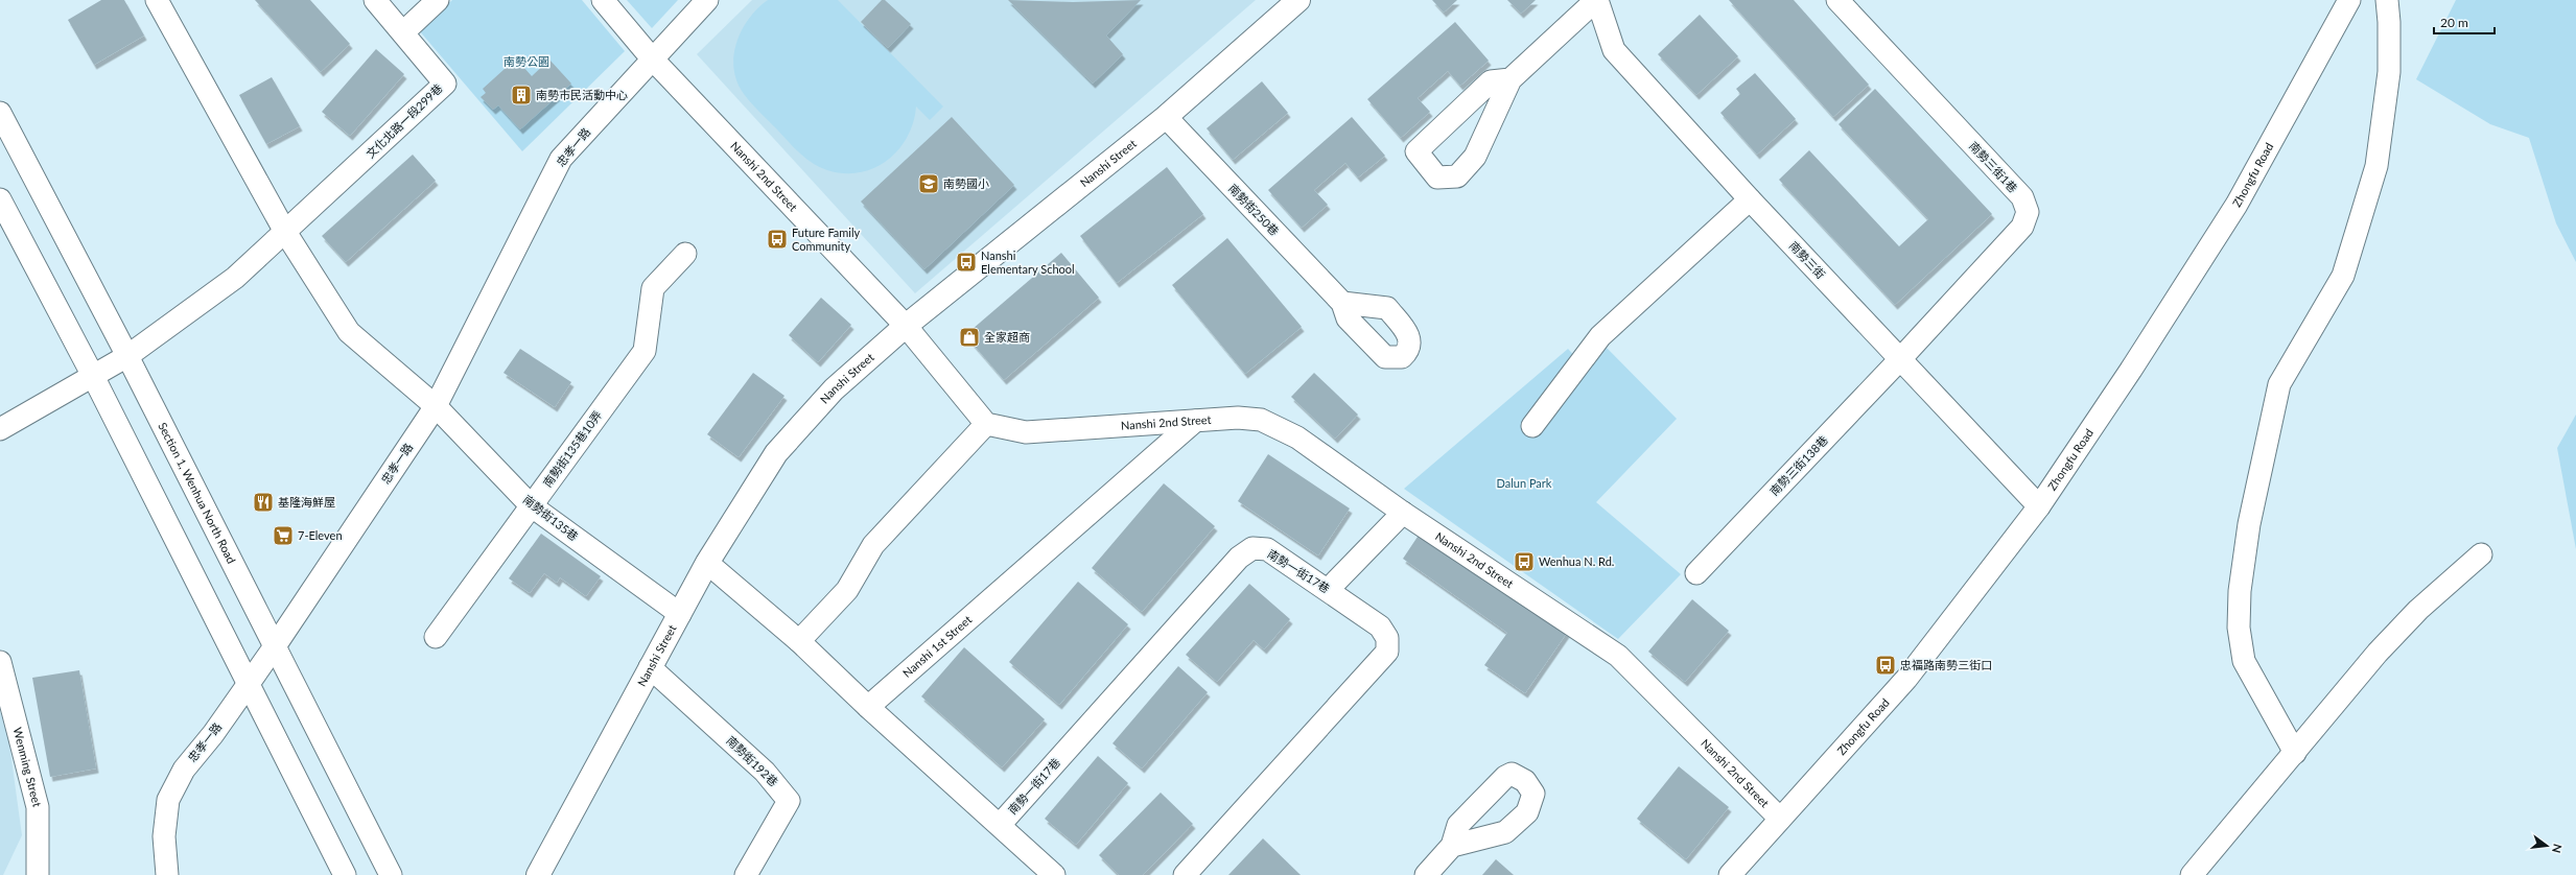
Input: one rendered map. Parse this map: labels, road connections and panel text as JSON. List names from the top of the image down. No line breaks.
{"streets":{"main road":["Nanshi Street"],"street":["文化北路一段299巷","忠孝一路","南勢三街1巷","Zhongfu Road","Nanshi 2nd Street","南勢街250巷","南勢三街","南勢街135巷10弄","南勢三街138巷","Section 1, Wenhua North Road","南勢街135巷","南勢一街17巷","Nanshi 1st Street","南勢街192巷","Wenming Street"]},"crossings":[["文化北路一段299巷","Section 1, Wenhua North Road"],["忠孝一路","Nanshi 2nd Street"],["忠孝一路","Section 1, Wenhua North Road"],["忠孝一路","南勢街135巷"],["Nanshi Street","Nanshi 2nd Street"],["Nanshi Street","南勢街250巷"],["Nanshi Street","南勢街135巷"],["Nanshi Street","南勢街192巷"],["南勢三街1巷","南勢三街"],["南勢三街1巷","南勢三街138巷"],["Zhongfu Road","Nanshi 2nd Street"],["Zhongfu Road","南勢三街"],["Nanshi 2nd Street","Nanshi 1st Street"],["南勢三街","南勢三街138巷"],["南勢街135巷10弄","南勢街135巷"]],"parks":["南勢公園","Dalun Park"],"places":{"building":["南勢市民活動中心"],"school or university":["南勢國小"],"bus stop":["Future Family Community","Nanshi Elementary School","Wenhua N. Rd.","忠福路南勢三街口"],"shop":["全家超商"],"restaurant":["基隆海鮮屋"],"supermarket":["7-Eleven"]},"scale_bar":"20 m","north":"right"}
